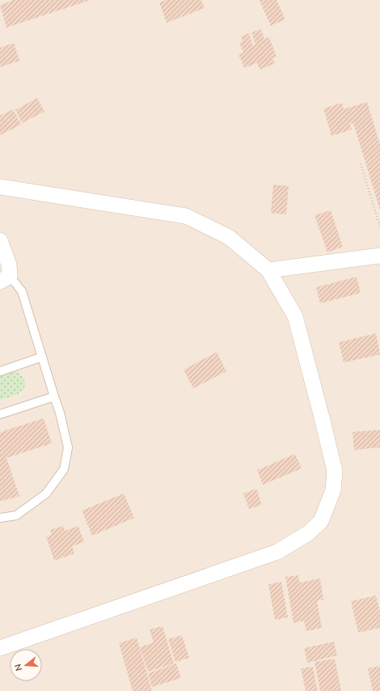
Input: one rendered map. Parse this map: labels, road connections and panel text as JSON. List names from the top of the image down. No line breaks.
{"north":"left"}
